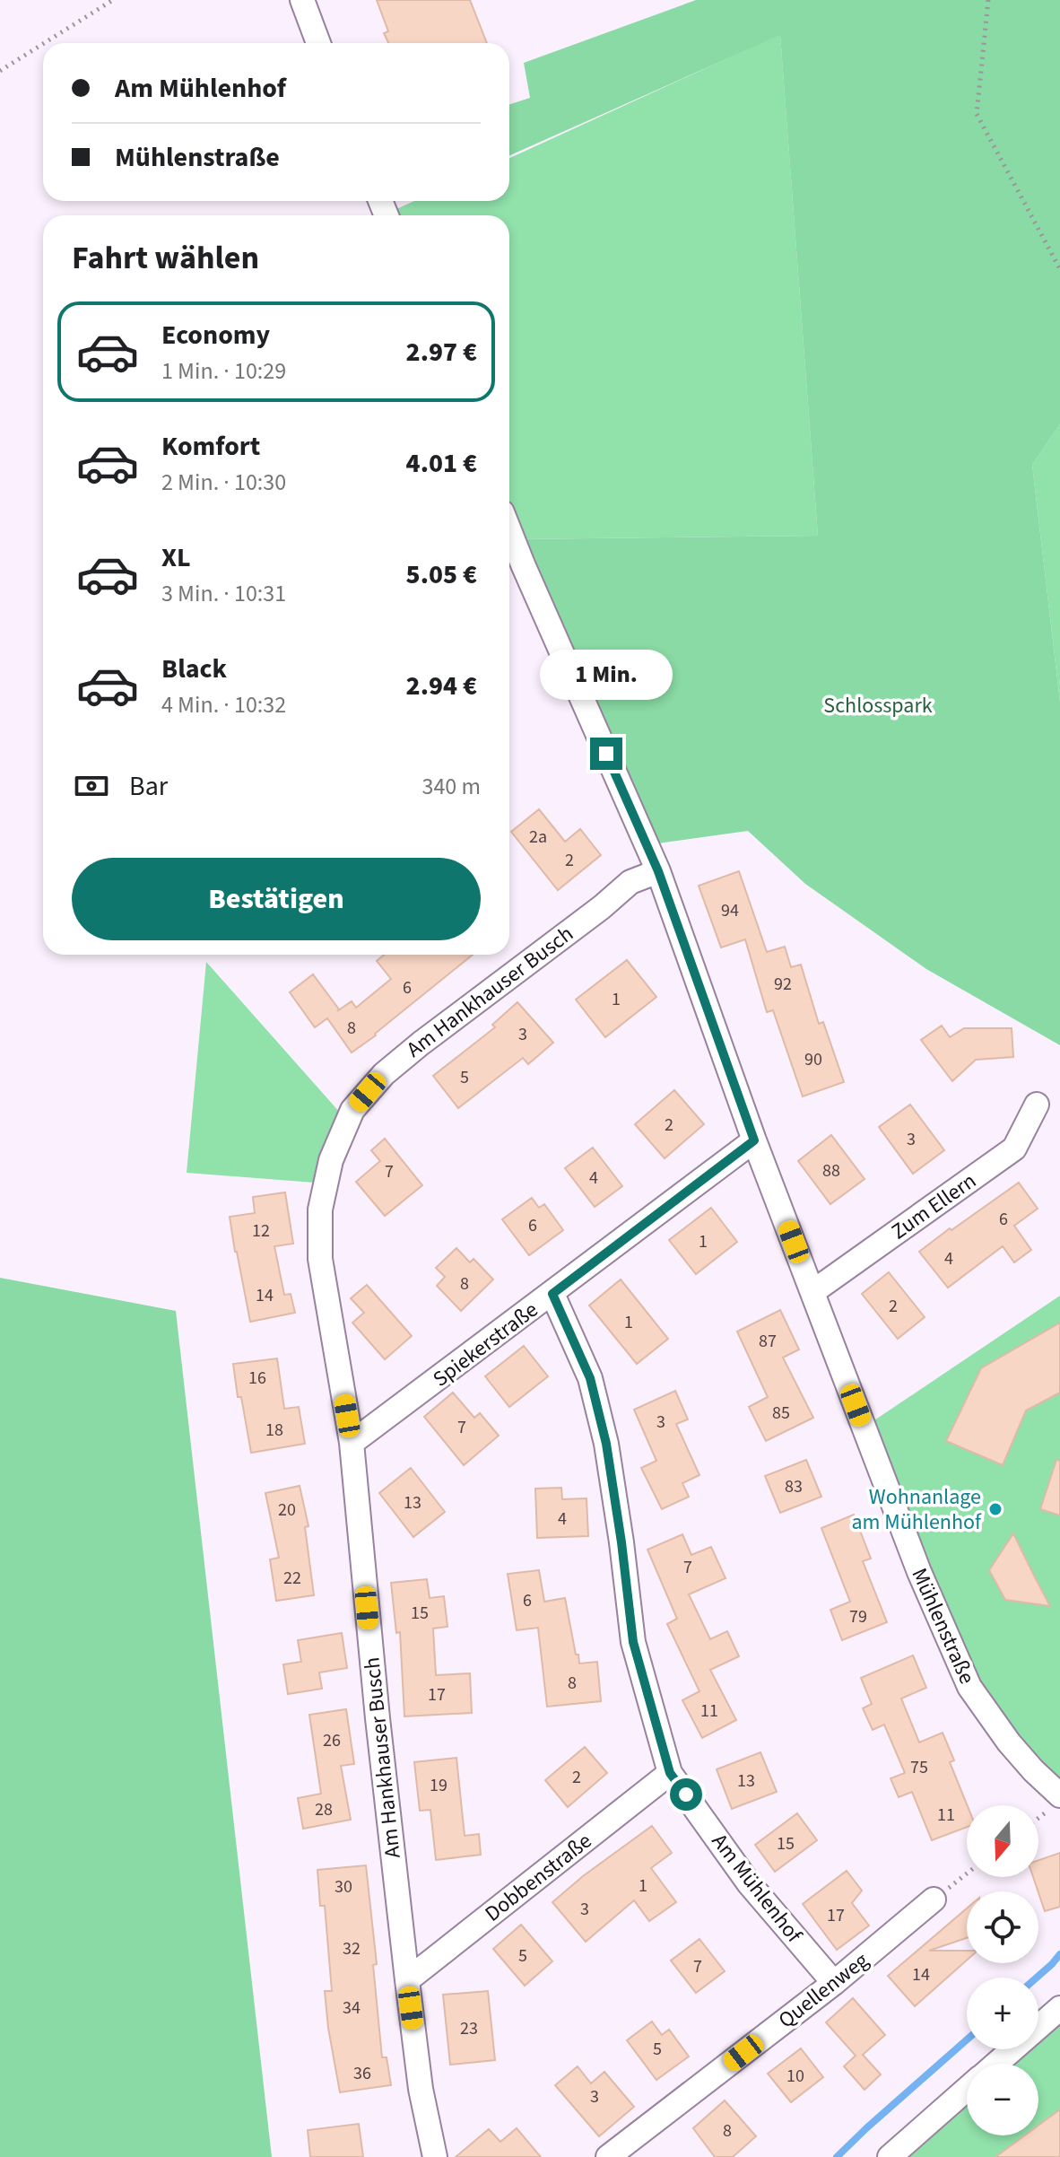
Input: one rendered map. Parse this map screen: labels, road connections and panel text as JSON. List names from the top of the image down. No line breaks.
{"streets":{"street":["Am Hankhauser Busch","Zum Ellern","Spiekerstraße","Mühlenstraße","Dobbenstraße","Am Mühlenhof","Quellenweg"]},"crossings":[["Am Hankhauser Busch","Spiekerstraße"],["Am Hankhauser Busch","Mühlenstraße"],["Am Hankhauser Busch","Dobbenstraße"],["Zum Ellern","Mühlenstraße"],["Spiekerstraße","Mühlenstraße"],["Spiekerstraße","Am Mühlenhof"],["Dobbenstraße","Am Mühlenhof"],["Am Mühlenhof","Quellenweg"]],"parks":["Schlosspark"],"places":["Wohnanlage am Mühlenhof"],"house_numbers":["2a","2","94","92","6","1","8","3","90","5","2","3","88","7","4","6","6","12","1","4","8","14","2","1","87","16","85","3","7","18","83","13","20","4","7","22","6","15","79","8","17","11","26","75","2","13","19","28","11","15","1","30","3","17","32","5","7","14","34","23","5","36","10","3","8"],"north":"bottom","page":{"banner":["Am Mühlenhof","Mühlenstraße"],"heading":"Fahrt wählen","list":[{"name":"Economy","note":"1 Min. · 10:29","value":"2.97 €"},{"name":"Komfort","note":"2 Min. · 10:30","value":"4.01 €"},{"name":"XL","note":"3 Min. · 10:31","value":"5.05 €"},{"name":"Black","note":"4 Min. · 10:32","value":"2.94 €"}],"bubble":"1 Min.","pay":["Bar","340 m"],"buttons":"Bestätigen","map_buttons":["+","−"]}}
